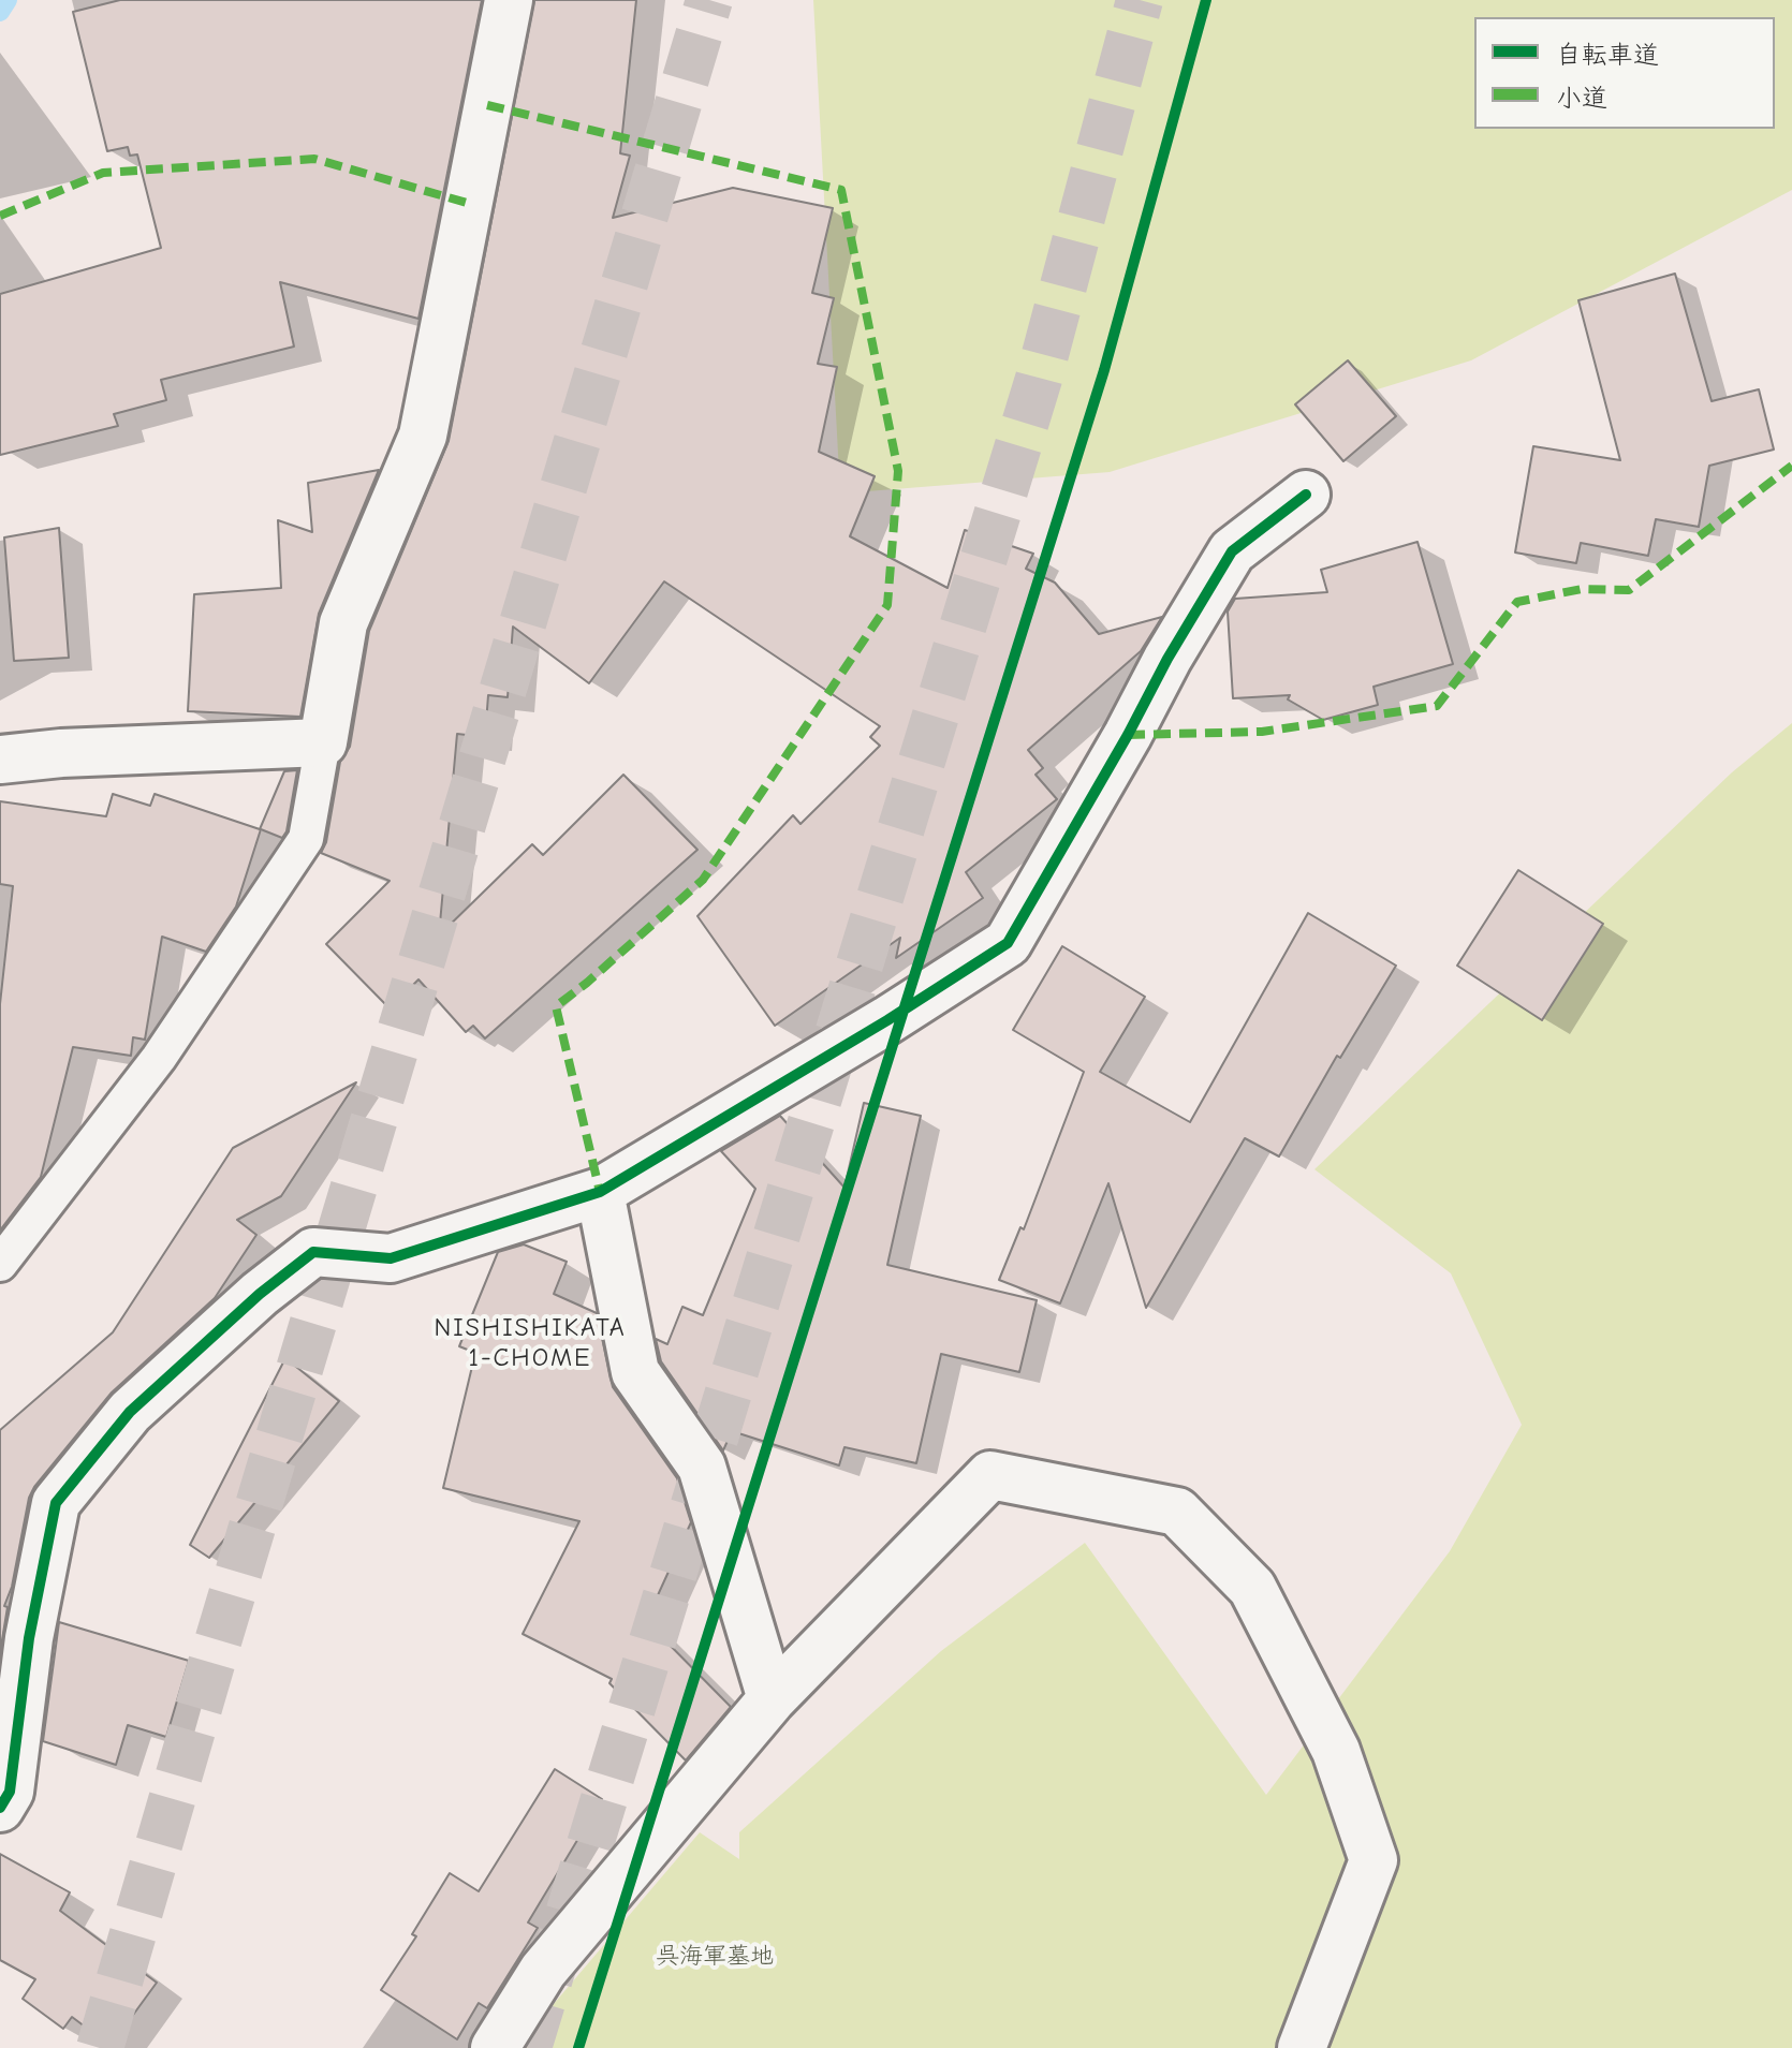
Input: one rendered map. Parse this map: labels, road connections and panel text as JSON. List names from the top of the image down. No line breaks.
{"districts":["NISHISHIKATA 1-CHOME"],"parks":["呉海軍墓地"],"legend":["自転車道","小道"]}
